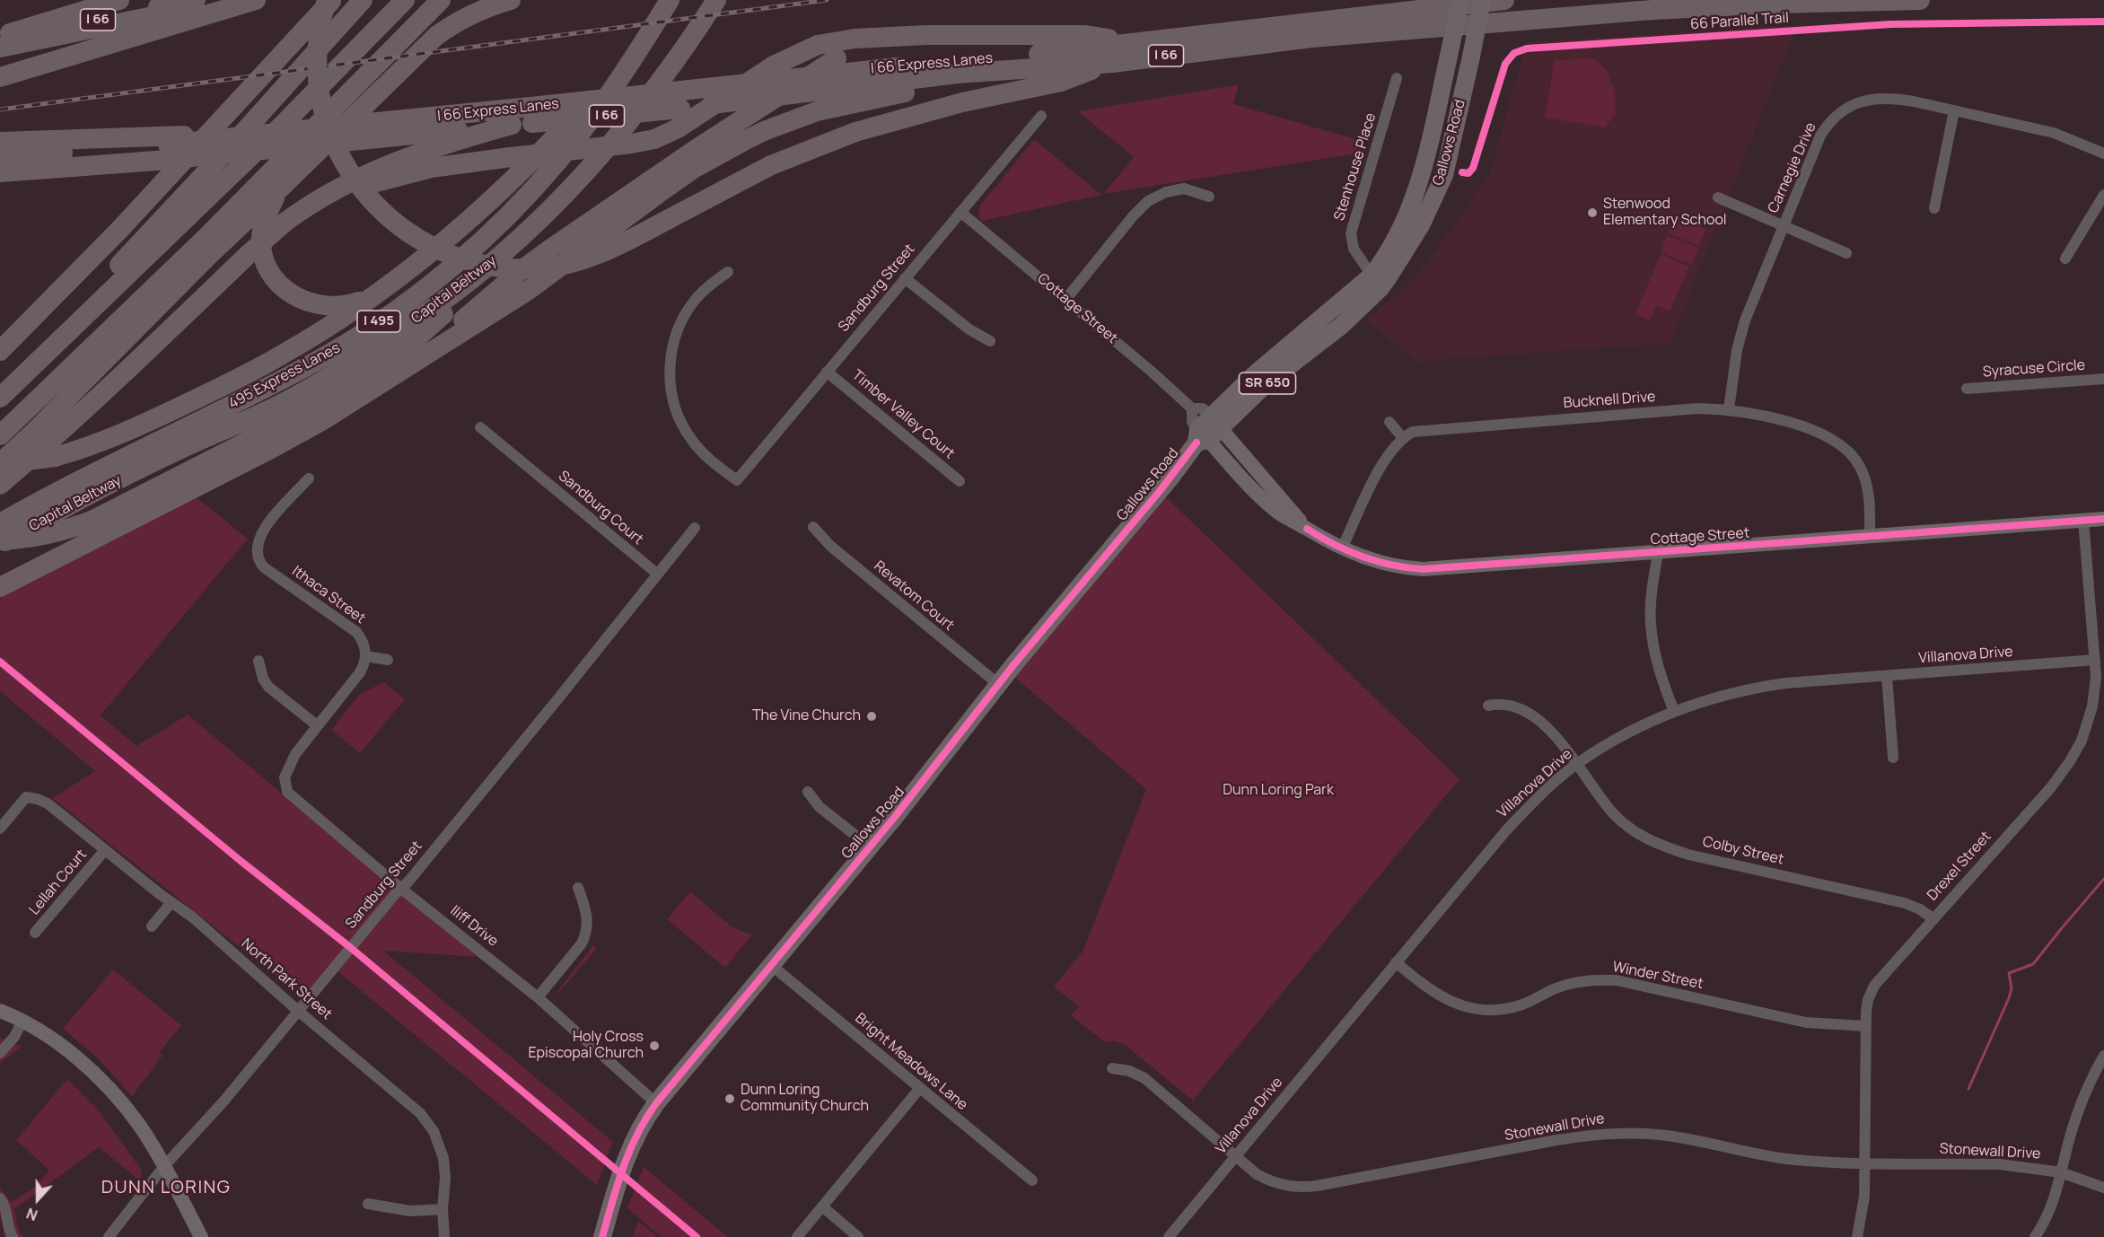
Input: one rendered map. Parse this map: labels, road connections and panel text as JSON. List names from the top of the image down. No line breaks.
{"streets":{"highway":["I 66","I 66 Express Lanes","Capital Beltway","I 495","495 Express Lanes"],"main road":["Gallows Road","SR 650"],"street":["Stenhouse Place","Carnegie Drive","Sandburg Street","Cottage Street","Syracuse Circle","Bucknell Drive","Timber Valley Court","Sandburg Court","Ithaca Street","Revatom Court","Villanova Drive","Colby Street","Drexel Street","Lellah Court","Iliff Drive","Winder Street","North Park Street","Bright Meadows Lane","Stonewall Drive"],"cycle path":["66 Parallel Trail"]},"crossings":[["I 66","I 66 Express Lanes"],["Gallows Road","Stenhouse Place"],["Gallows Road","Cottage Street"],["Gallows Road","Revatom Court"],["Gallows Road","Iliff Drive"],["Gallows Road","Bright Meadows Lane"],["Carnegie Drive","Bucknell Drive"],["Sandburg Street","Cottage Street"],["Sandburg Street","Timber Valley Court"],["Sandburg Street","Sandburg Court"],["Sandburg Street","Iliff Drive"],["Sandburg Street","North Park Street"],["Cottage Street","Bucknell Drive"],["Cottage Street","Drexel Street"],["Villanova Drive","Colby Street"],["Villanova Drive","Drexel Street"],["Villanova Drive","Winder Street"],["Villanova Drive","Stonewall Drive"],["Colby Street","Drexel Street"],["Drexel Street","Winder Street"],["Drexel Street","Stonewall Drive"],["Lellah Court","North Park Street"]],"districts":["DUNN LORING"],"parks":["Dunn Loring Park"],"places":["Stenwood Elementary School","The Vine Church","Holy Cross Episcopal Church","Dunn Loring Community Church"],"north":"bottom"}
